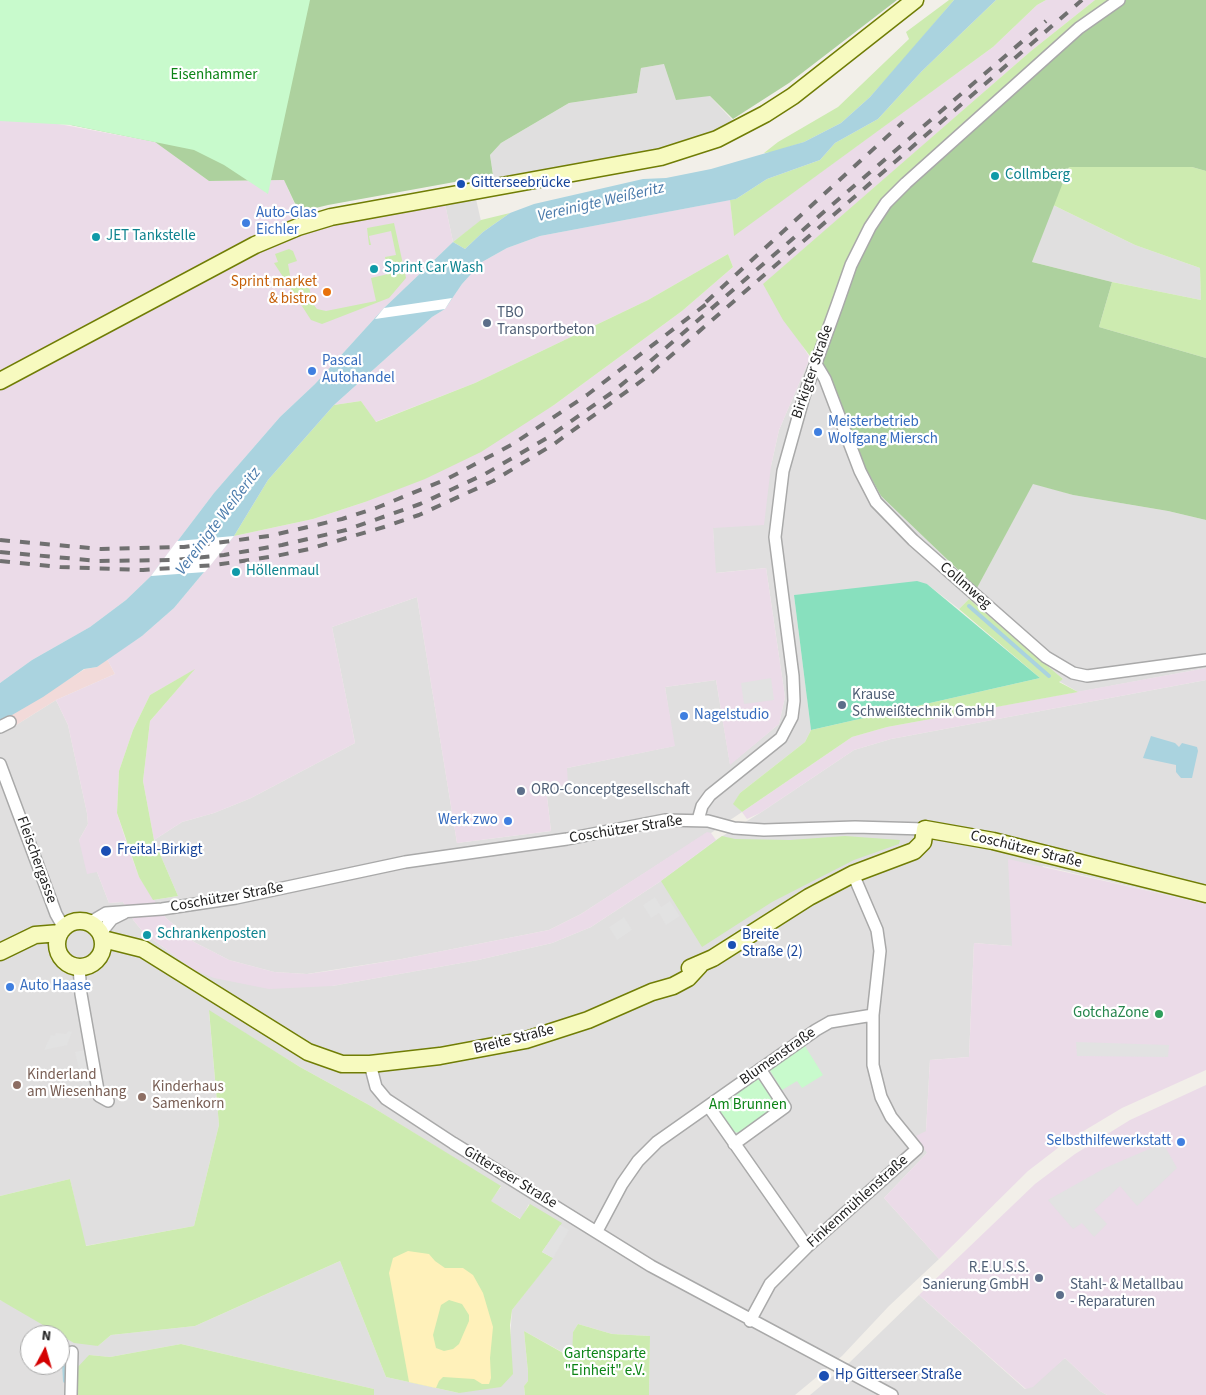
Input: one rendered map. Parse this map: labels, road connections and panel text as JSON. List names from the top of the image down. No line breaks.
{"streets":{"street":["Birkigter Straße","Collmweg","Coschützer Straße","Fleischergasse","Breite Straße","Blumenstraße","Gitterseer Straße","Finkenmühlenstraße"]},"crossings":[["Birkigter Straße","Collmweg"],["Birkigter Straße","Coschützer Straße"],["Coschützer Straße","Fleischergasse"],["Coschützer Straße","Breite Straße"],["Breite Straße","Gitterseer Straße"],["Breite Straße","Finkenmühlenstraße"],["Blumenstraße","Gitterseer Straße"],["Blumenstraße","Finkenmühlenstraße"],["Gitterseer Straße","Finkenmühlenstraße"]],"water":["Vereinigte Weißeritz"],"parks":["Eisenhammer","Am Brunnen","Gartensparte \"Einheit\" e.V."],"places":["Collmberg","Gitterseebrücke","Auto-Glas Eichler","JET Tankstelle","Sprint Car Wash","Sprint market & bistro","TBO Transportbeton","Pascal Autohandel","Meisterbetrieb Wolfgang Miersch","Höllenmaul","Krause Schweißtechnik GmbH","Nagelstudio","ORO-Conceptgesellschaft","Werk zwo","Freital-Birkigt","Schrankenposten","Breite Straße (2)","Auto Haase","GotchaZone","Kinderland am Wiesenhang","Kinderhaus Samenkorn","Selbsthilfewerkstatt","R.E.U.S.S. Sanierung GmbH","Stahl- & Metallbau - Reparaturen","Hp Gitterseer Straße"],"north":"top"}
